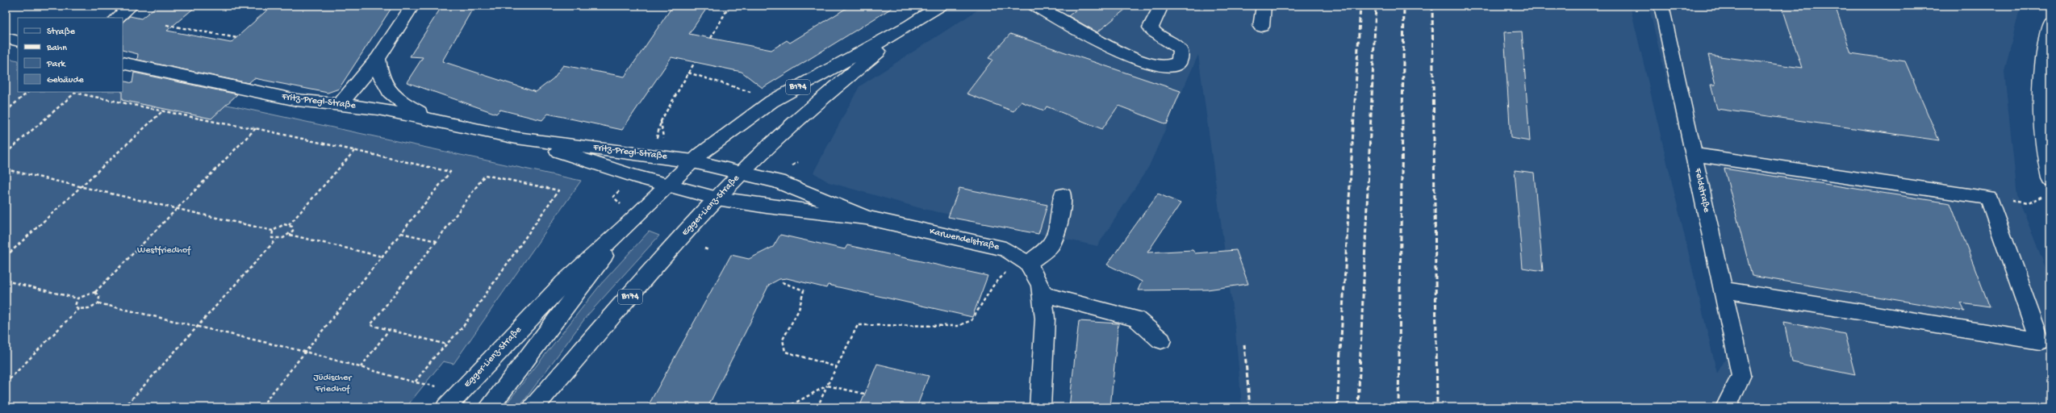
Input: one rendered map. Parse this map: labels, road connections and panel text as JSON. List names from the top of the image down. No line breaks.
{"streets":{"main road":["B174","Fritz-Pregl-Straße","Feldstraße","Egger-Lienz-Straße","Karwendelstraße"]},"crossings":[["Fritz-Pregl-Straße","Egger-Lienz-Straße"],["Fritz-Pregl-Straße","Karwendelstraße"],["Egger-Lienz-Straße","Karwendelstraße"]],"parks":["Westfriedhof","Jüdischer Friedhof"],"legend":["Straße","Bahn","Park","Gebäude"]}
